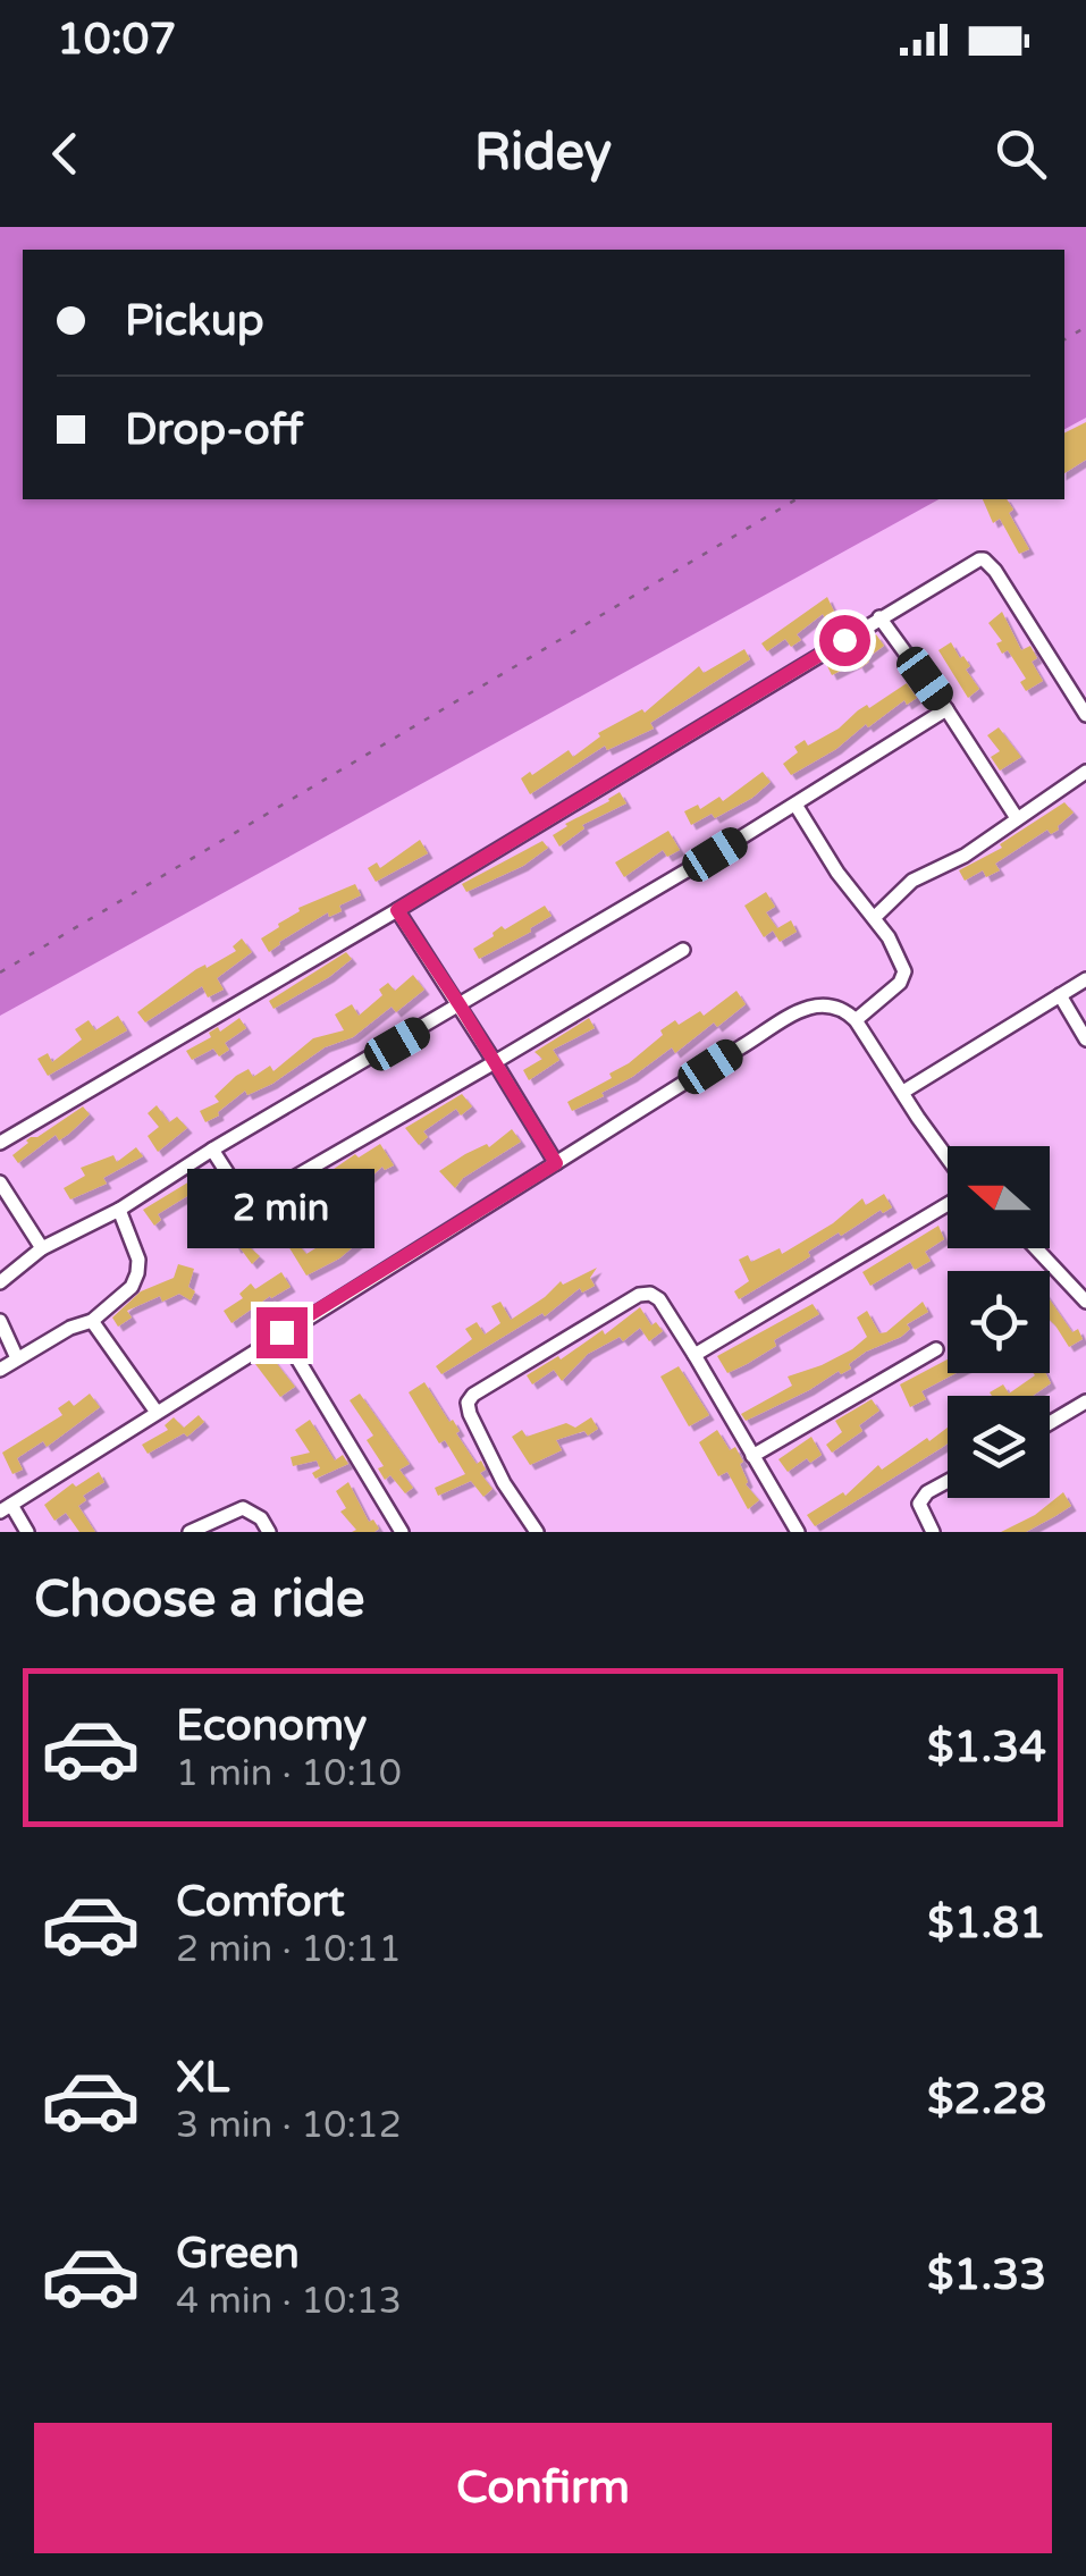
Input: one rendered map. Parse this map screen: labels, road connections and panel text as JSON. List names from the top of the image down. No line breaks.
{"north":"left","page":{"status":"10:07","header":"Ridey","banner":["Pickup","Drop-off"],"bubble":"2 min","heading":"Choose a ride","list":[{"name":"Economy","note":"1 min · 10:10","value":"$1.34"},{"name":"Comfort","note":"2 min · 10:11","value":"$1.81"},{"name":"XL","note":"3 min · 10:12","value":"$2.28"},{"name":"Green","note":"4 min · 10:13","value":"$1.33"}],"buttons":"Confirm"}}
